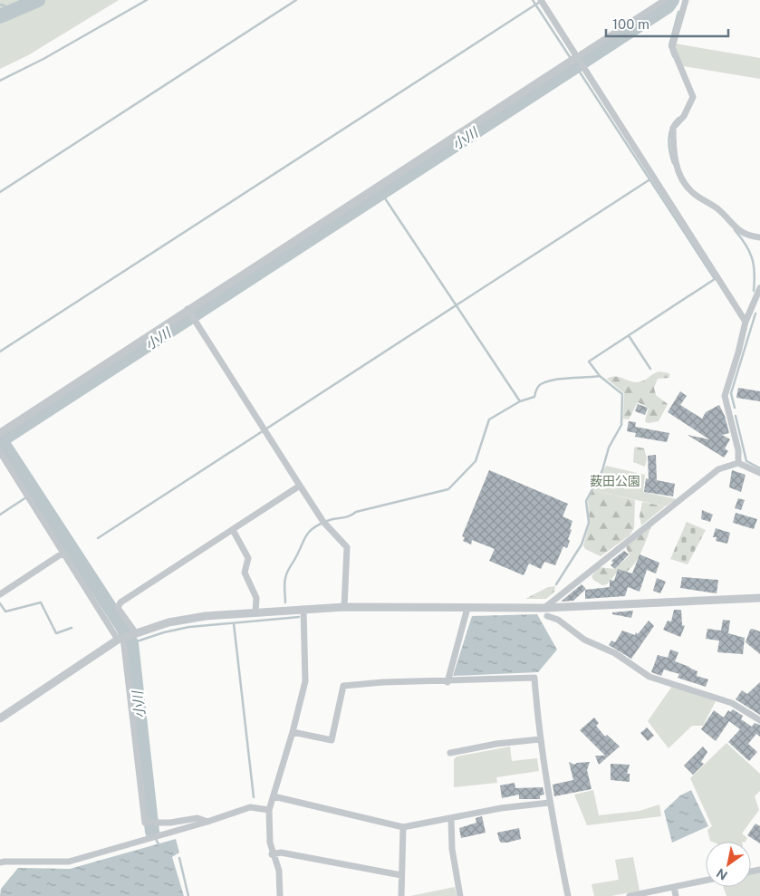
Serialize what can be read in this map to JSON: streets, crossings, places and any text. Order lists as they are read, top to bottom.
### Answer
{
  "water": ["小川"],
  "parks": ["薮田公園"],
  "scale_bar": "100 m",
  "north": "bottom left"
}
